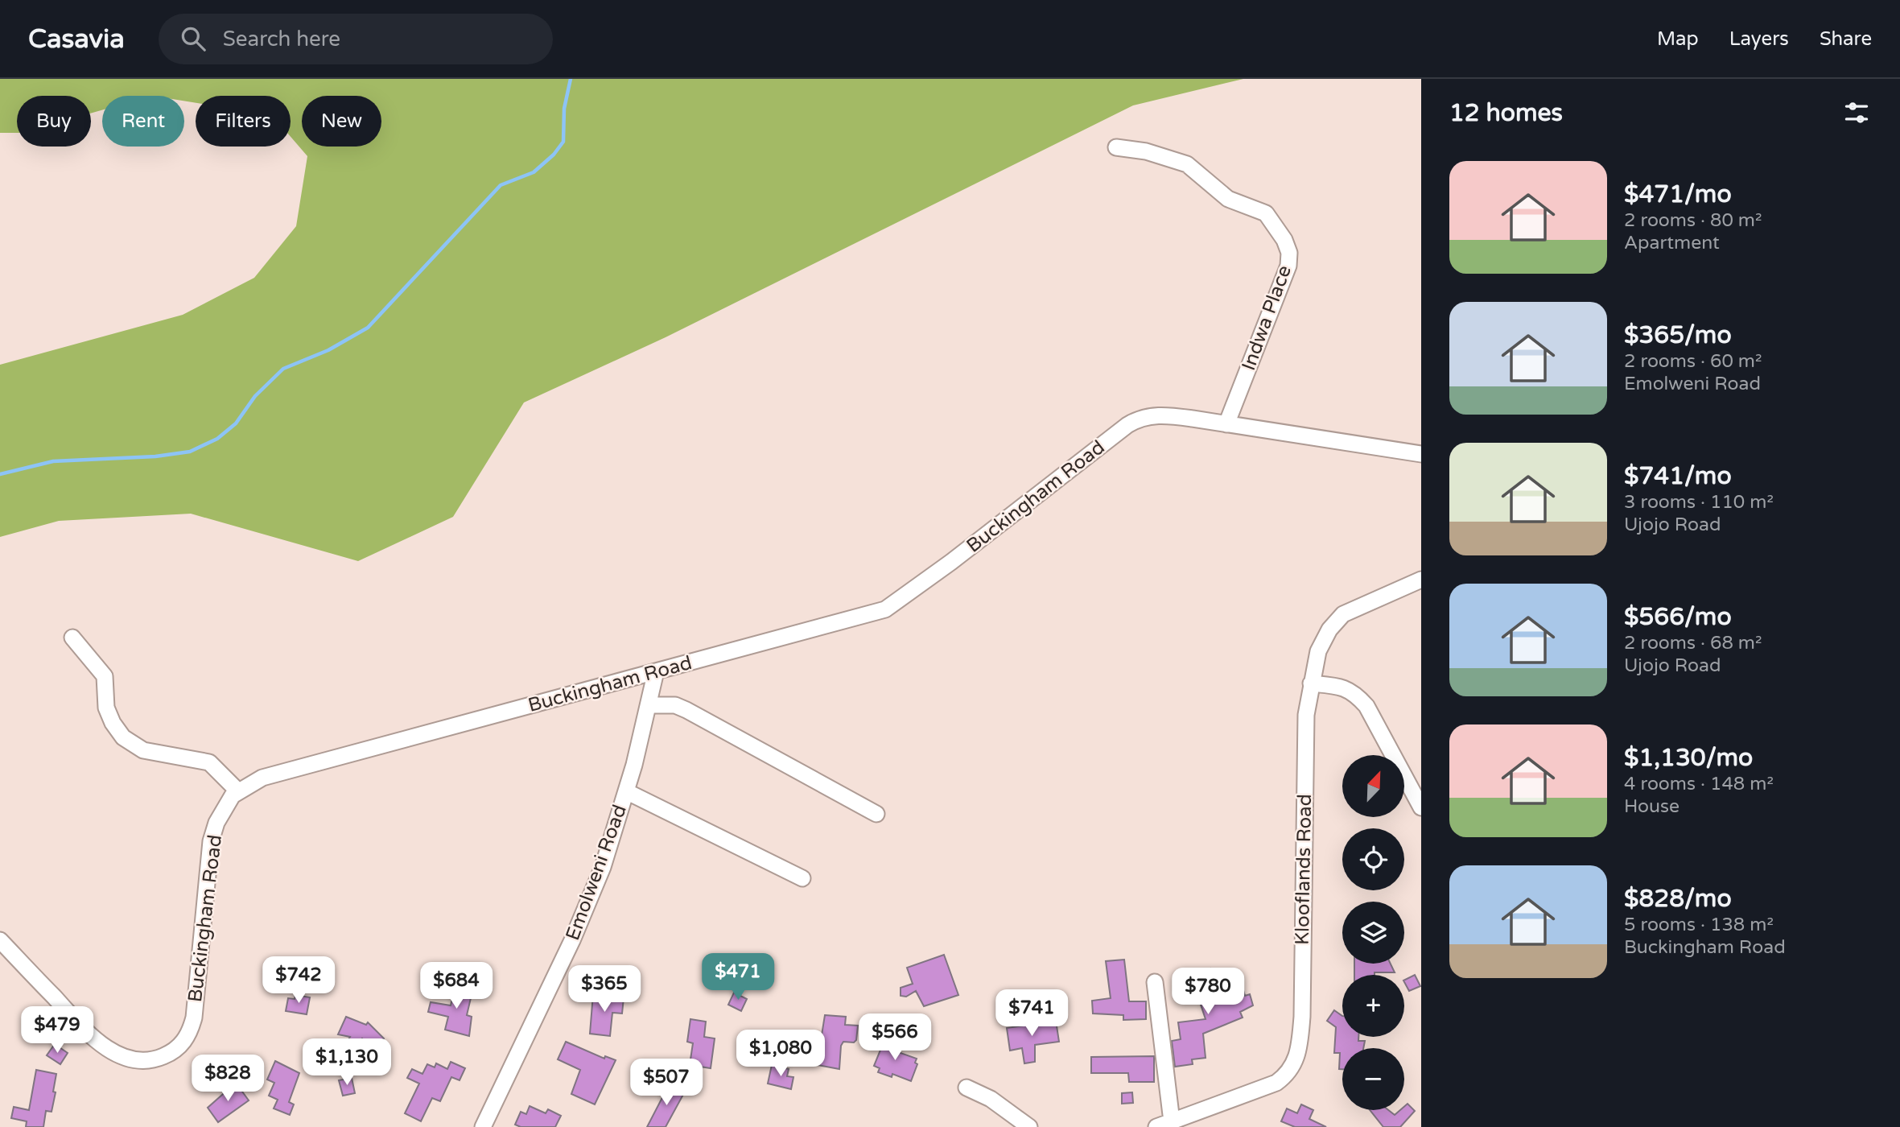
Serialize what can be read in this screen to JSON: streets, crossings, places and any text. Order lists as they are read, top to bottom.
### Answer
{
  "streets": {
    "street": [
      "Indwa Place",
      "Buckingham Road",
      "Klooflands Road",
      "Emolweni Road"
    ]
  },
  "crossings": [
    ["Indwa Place", "Buckingham Road"],
    ["Buckingham Road", "Emolweni Road"]
  ],
  "north": "top right",
  "page": {
    "header": "Casavia",
    "search": "Search here",
    "nav": ["Map", "Layers", "Share"],
    "heading": "12 homes",
    "chip": [
      "Buy",
      "Rent",
      "Filters",
      "New"
    ],
    "list": [
      {
        "name": "$471/mo",
        "note": "2 rooms · 80 m² · Apartment"
      },
      {
        "name": "$365/mo",
        "note": "2 rooms · 60 m² · Emolweni Road"
      },
      {
        "name": "$741/mo",
        "note": "3 rooms · 110 m² · Ujojo Road"
      },
      {
        "name": "$566/mo",
        "note": "2 rooms · 68 m² · Ujojo Road"
      },
      {
        "name": "$1,130/mo",
        "note": "4 rooms · 148 m² · House"
      },
      {
        "name": "$828/mo",
        "note": "5 rooms · 138 m² · Buckingham Road"
      }
    ],
    "map_buttons": ["+", "−"],
    "price": [
      "$471",
      "$742",
      "$684",
      "$365",
      "$780",
      "$741",
      "$479",
      "$566",
      "$1,080",
      "$1,130",
      "$828",
      "$507"
    ]
  }
}
